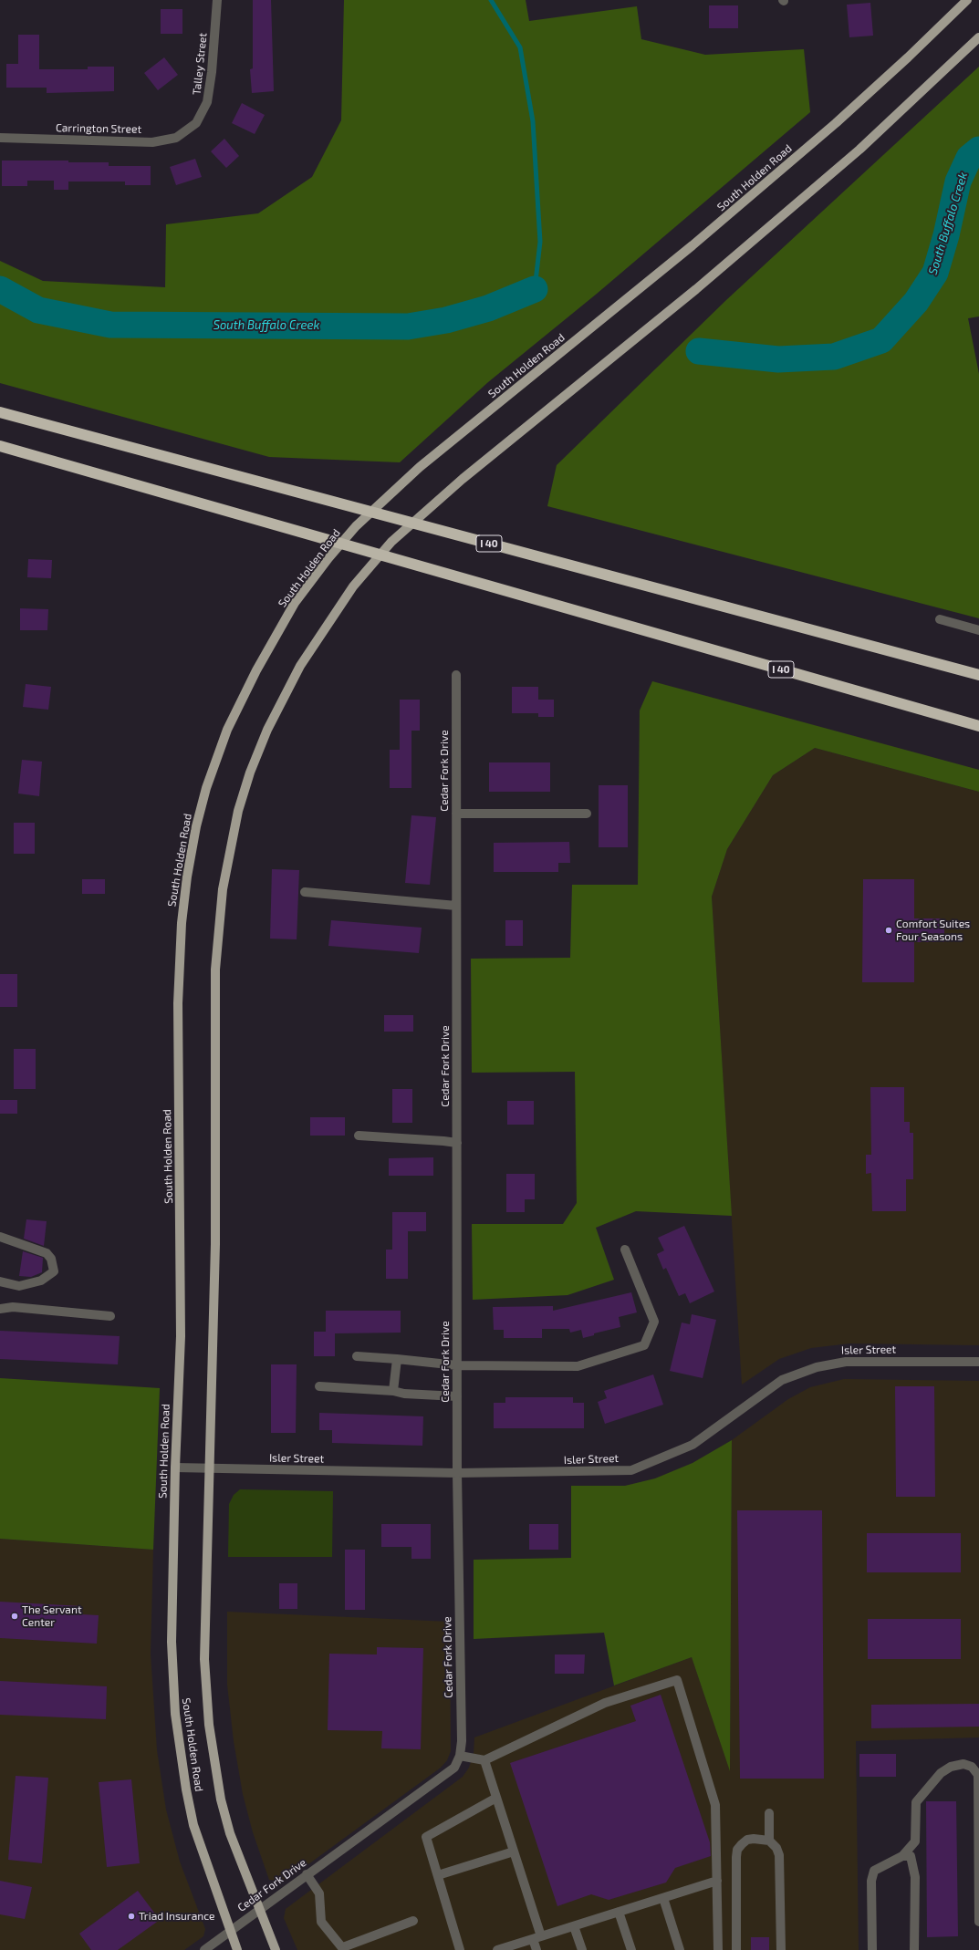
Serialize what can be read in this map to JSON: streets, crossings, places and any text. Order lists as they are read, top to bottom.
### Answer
{
  "streets": {
    "highway": ["I 40"],
    "main road": ["South Holden Road"],
    "street": [
      "Talley Street",
      "Carrington Street",
      "Cedar Fork Drive",
      "Isler Street"
    ]
  },
  "crossings": [
    ["Talley Street", "Carrington Street"],
    ["South Holden Road", "Cedar Fork Drive"],
    ["South Holden Road", "Isler Street"],
    ["Cedar Fork Drive", "Isler Street"]
  ],
  "water": ["South Buffalo Creek"],
  "places": ["Comfort Suites Four Seasons", "The Servant Center", "Triad Insurance"]
}
